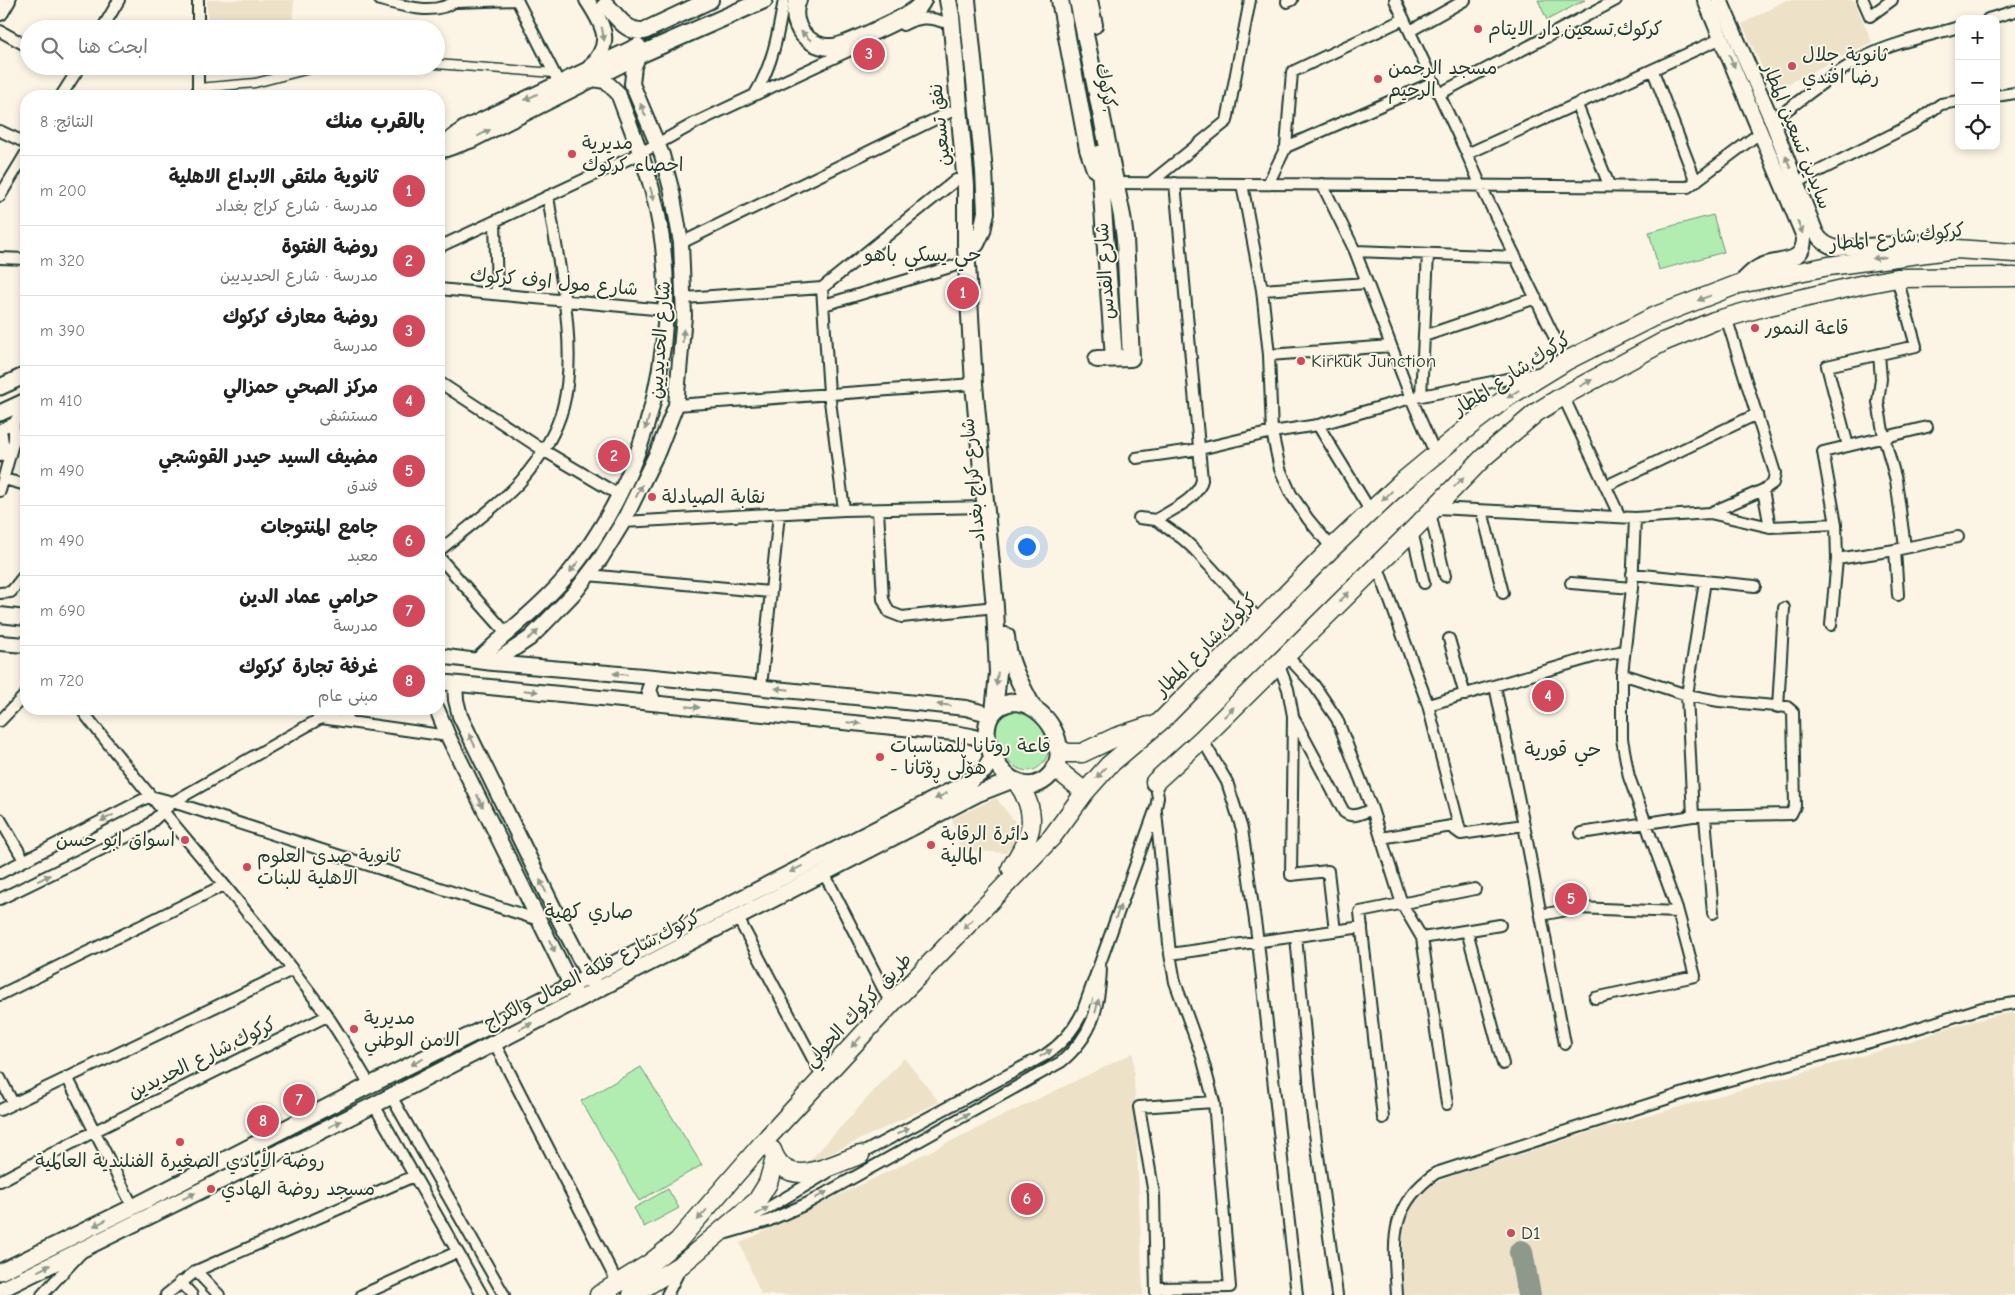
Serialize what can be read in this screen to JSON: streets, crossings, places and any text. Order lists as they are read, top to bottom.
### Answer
{
  "streets": {
    "highway": ["كركوك,شارع المطار", "طريق كركوك الحولي"],
    "main road": [
      "كركوك,",
      "نفق تسعين",
      "شارع القدس",
      "شارع كراج بغداد",
      "كركوك,شارع فلكة العمال والكراج"
    ],
    "street": [
      "سايدين تسعين المطار",
      "شارع مول اوف كركوك",
      "شارع الحديديين",
      "كركوك,شارع الحديدين"
    ]
  },
  "crossings": [
    ["كركوك,", "شارع القدس"],
    ["نفق تسعين", "شارع كراج بغداد"],
    ["سايدين تسعين المطار", "كركوك,شارع المطار"],
    ["كركوك,شارع المطار", "طريق كركوك الحولي"],
    ["شارع مول اوف كركوك", "شارع الحديديين"],
    ["شارع كراج بغداد", "كركوك,شارع فلكة العمال والكراج"]
  ],
  "districts": ["حي يسكي باهو", "حي قورية", "صاري كهية"],
  "places": [
    "كركوك,تسعين,دار الايتام",
    "ثانوية جلال رضا افندي",
    "مسجد الرحمن الرحيم",
    "مديرية احصاء كركوك",
    "قاعة النمور",
    "Kirkuk Junction",
    "نقابة الصيادلة",
    "قاعة روتانا للمناسبات - هۆڵی ڕۆتانا",
    "اسواق ابو حسن",
    "دائرة الرقابة المالية",
    "ثانوية صدى العلوم الاهلية للبنات",
    "مديرية الامن الوطني",
    "روضة الأيادي الصغيرة الفنلندية العالمية",
    "مسجد روضة الهادي",
    "D1"
  ],
  "page": {
    "map_buttons": ["+", "−"],
    "search": "ابحث هنا",
    "pins": [
      "3",
      "1",
      "2",
      "4",
      "5",
      "7",
      "8",
      "6"
    ],
    "heading": ["بالقرب منك", "النتائج: 8"],
    "list": [
      {
        "mark": "1",
        "name": "ثانوية ملتقى الابداع الاهلية",
        "note": "مدرسة · شارع كراج بغداد",
        "value": "200 m"
      },
      {
        "mark": "2",
        "name": "روضة الفتوة",
        "note": "مدرسة · شارع الحديديين",
        "value": "320 m"
      },
      {
        "mark": "3",
        "name": "روضة معارف كركوك",
        "note": "مدرسة",
        "value": "390 m"
      },
      {
        "mark": "4",
        "name": "مركز الصحي حمزالي",
        "note": "مستشفى",
        "value": "410 m"
      },
      {
        "mark": "5",
        "name": "مضيف السيد حيدر القوشجي",
        "note": "فندق",
        "value": "490 m"
      },
      {
        "mark": "6",
        "name": "جامع المنتوجات",
        "note": "معبد",
        "value": "490 m"
      },
      {
        "mark": "7",
        "name": "حرامي عماد الدين",
        "note": "مدرسة",
        "value": "690 m"
      },
      {
        "mark": "8",
        "name": "غرفة تجارة كركوك",
        "note": "مبنى عام",
        "value": "720 m"
      }
    ]
  }
}
